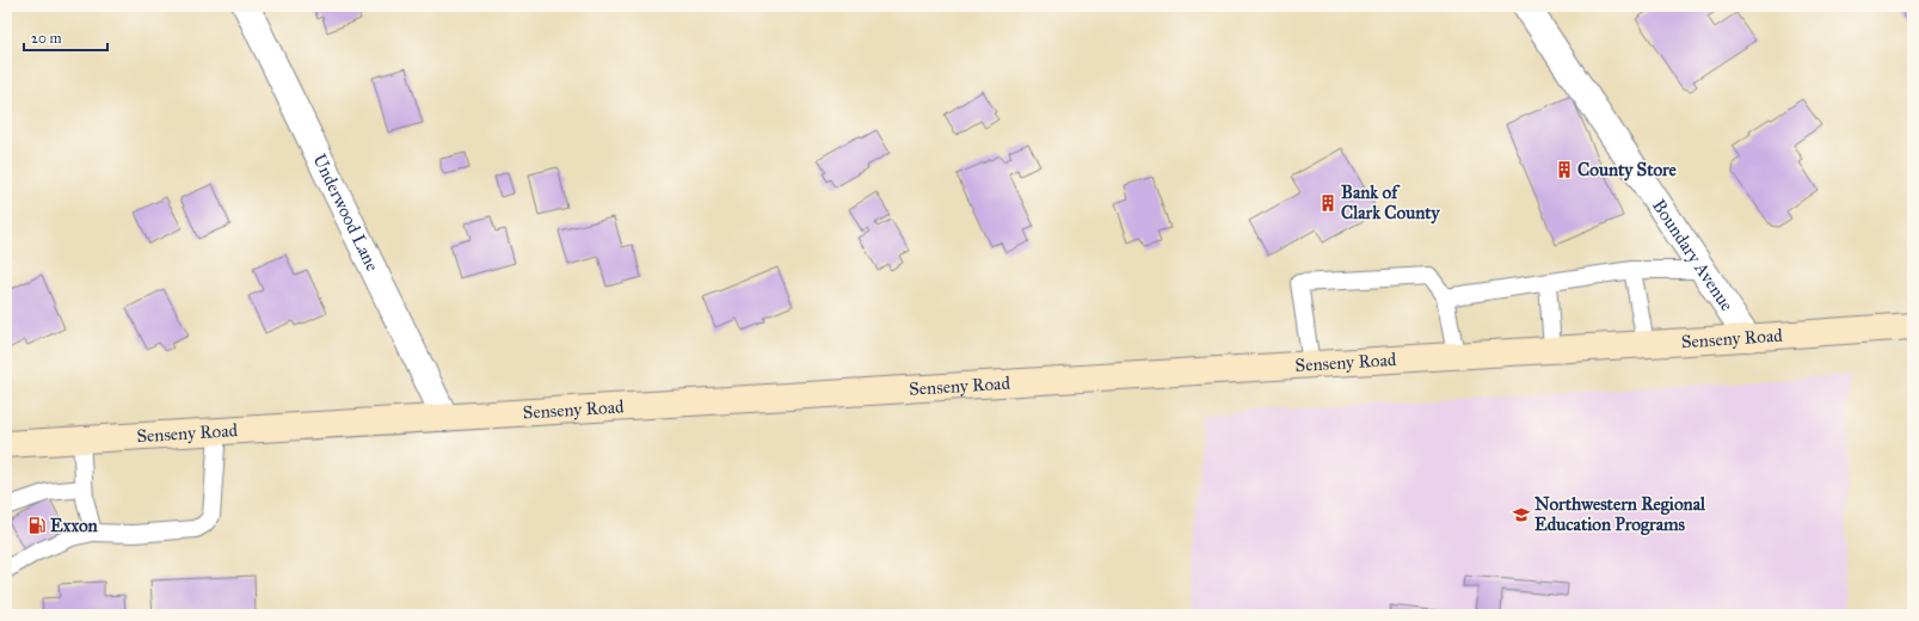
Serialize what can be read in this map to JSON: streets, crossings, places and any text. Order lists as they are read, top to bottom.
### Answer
{
  "streets": {
    "main road": ["Senseny Road"],
    "street": ["Underwood Lane", "Boundary Avenue"]
  },
  "crossings": [
    ["Underwood Lane", "Senseny Road"],
    ["Boundary Avenue", "Senseny Road"]
  ],
  "places": {
    "building": ["County Store", "Bank of Clark County"],
    "school or university": ["Northwestern Regional Education Programs"],
    "fuel station": ["Exxon"]
  },
  "scale_bar": "20 m"
}
